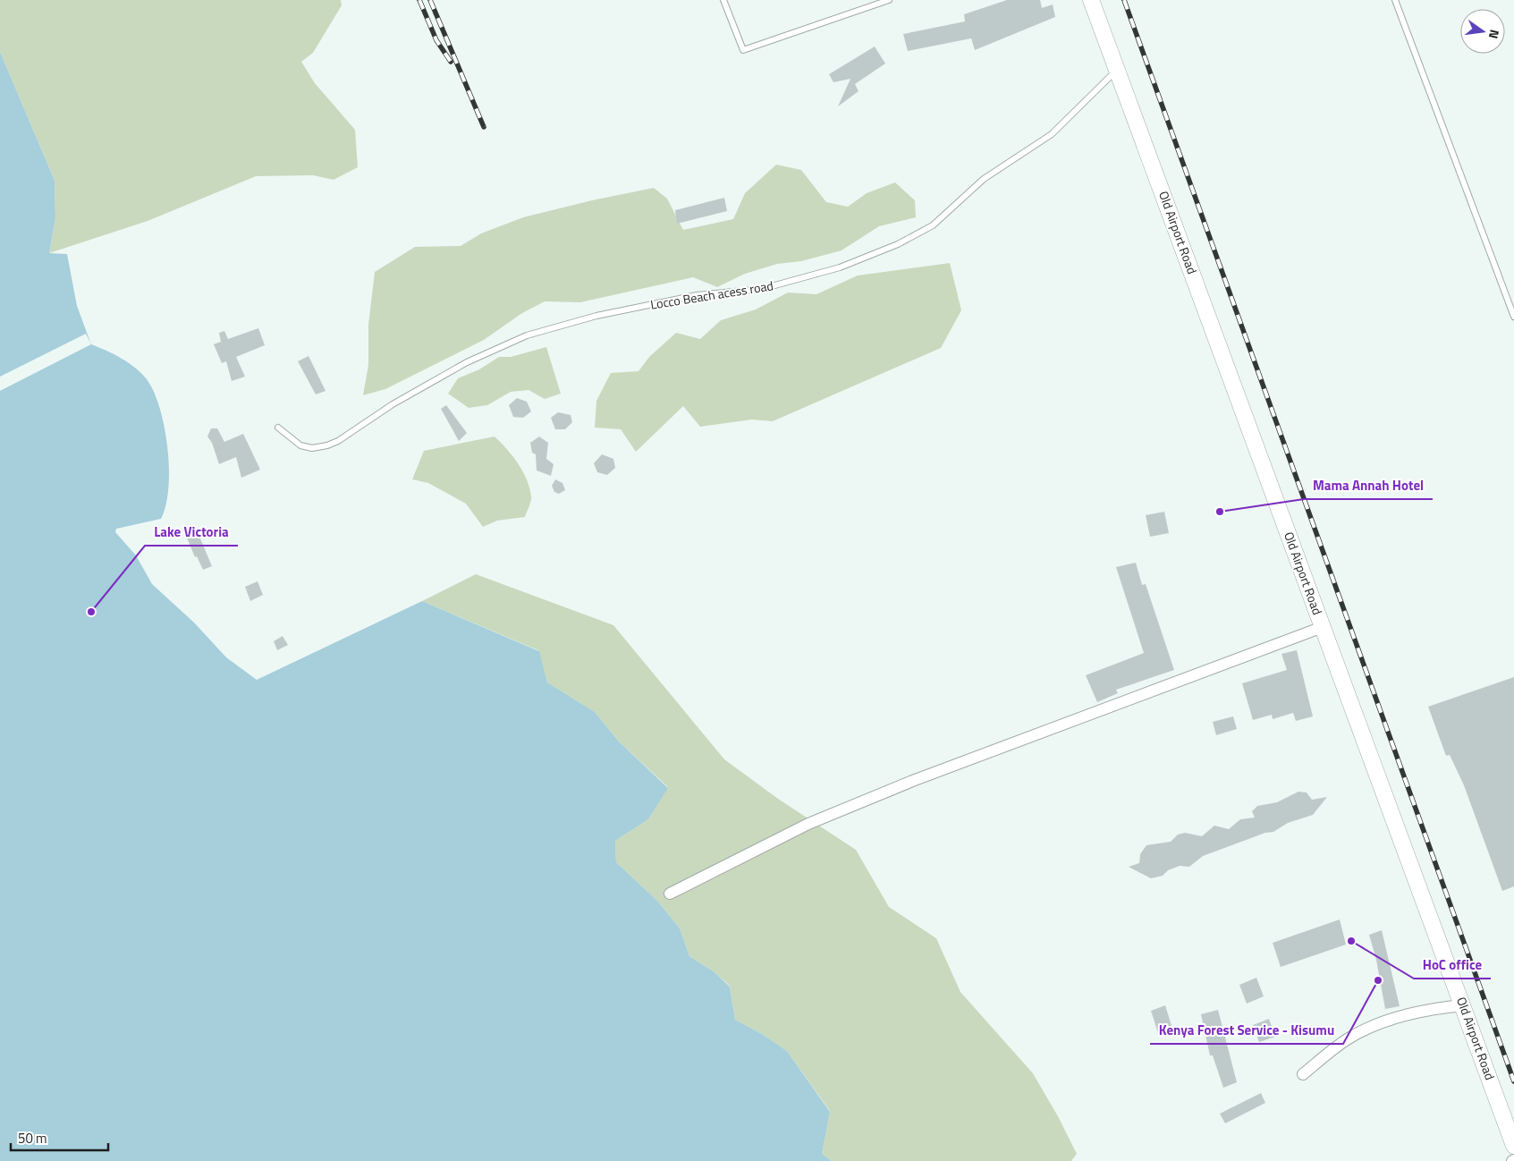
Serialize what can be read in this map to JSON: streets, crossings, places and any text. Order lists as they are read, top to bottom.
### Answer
{
  "streets": {
    "main road": ["Old Airport Road"],
    "lane": ["Locco Beach acess road"]
  },
  "crossings": [
    ["Old Airport Road", "Locco Beach acess road"]
  ],
  "places": [
    "Mama Annah Hotel",
    "Lake Victoria",
    "HoC office",
    "Kenya Forest Service - Kisumu"
  ],
  "scale_bar": "50 m",
  "north": "right"
}
